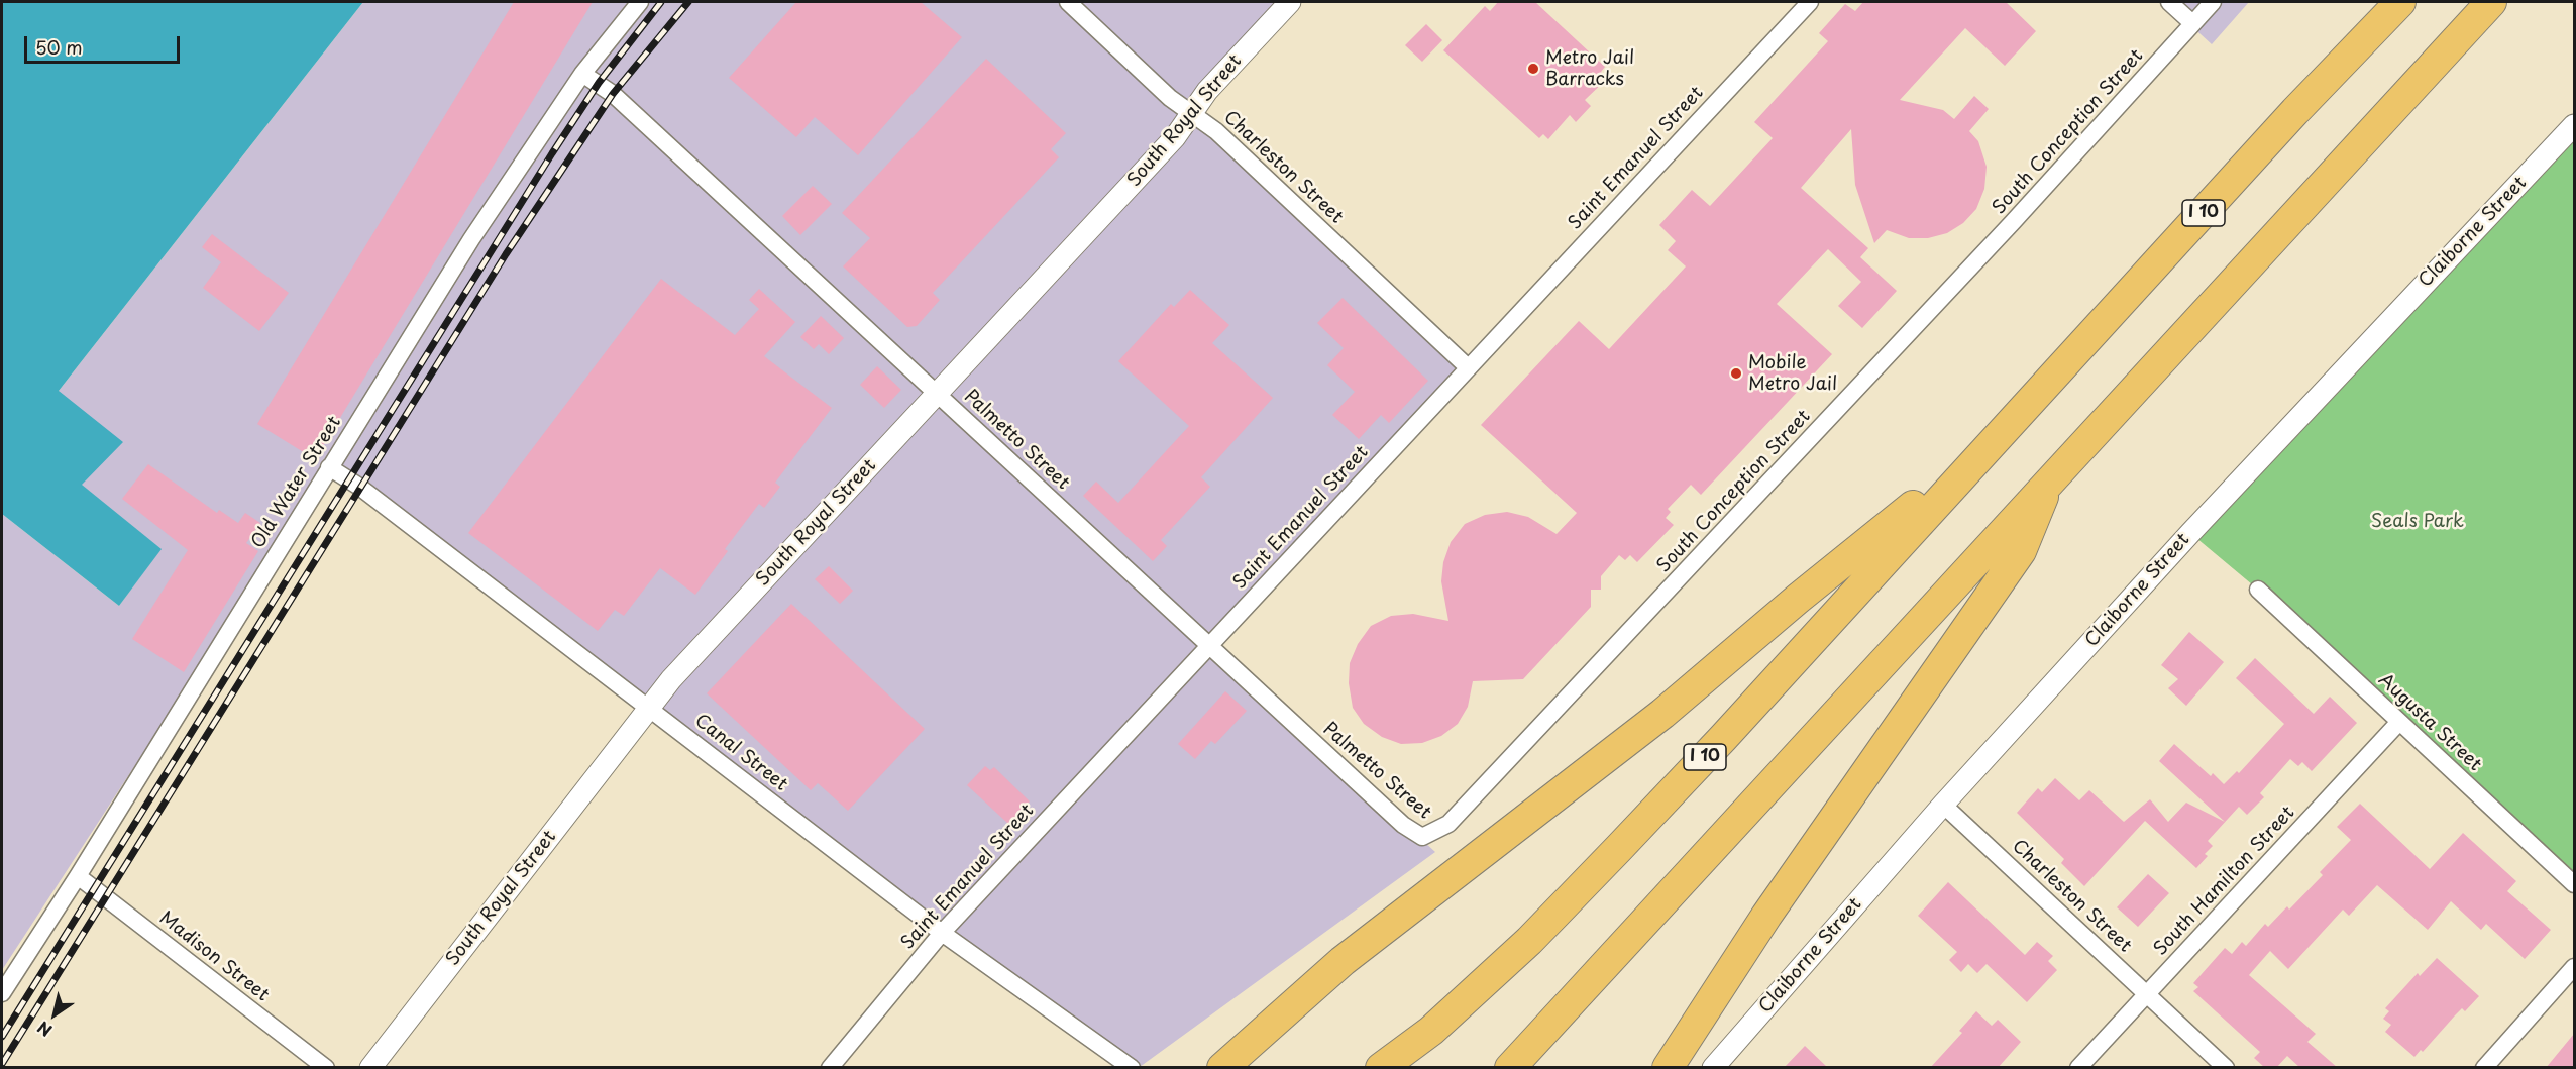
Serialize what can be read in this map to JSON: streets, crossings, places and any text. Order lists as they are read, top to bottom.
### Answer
{
  "streets": {
    "highway": ["I 10"],
    "street": [
      "South Royal Street",
      "South Conception Street",
      "Saint Emanuel Street",
      "Charleston Street",
      "Claiborne Street",
      "Palmetto Street",
      "Old Water Street",
      "Augusta Street",
      "Canal Street",
      "South Hamilton Street",
      "Madison Street"
    ]
  },
  "crossings": [
    ["South Royal Street", "Charleston Street"],
    ["South Royal Street", "Palmetto Street"],
    ["South Royal Street", "Canal Street"],
    ["South Conception Street", "Palmetto Street"],
    ["Saint Emanuel Street", "Charleston Street"],
    ["Saint Emanuel Street", "Palmetto Street"],
    ["Saint Emanuel Street", "Canal Street"],
    ["Charleston Street", "Claiborne Street"],
    ["Charleston Street", "South Hamilton Street"],
    ["Palmetto Street", "Old Water Street"],
    ["Old Water Street", "Canal Street"],
    ["Old Water Street", "Madison Street"],
    ["Augusta Street", "South Hamilton Street"]
  ],
  "parks": ["Seals Park"],
  "places": ["Metro Jail Barracks", "Mobile Metro Jail"],
  "scale_bar": "50 m",
  "north": "bottom left"
}
